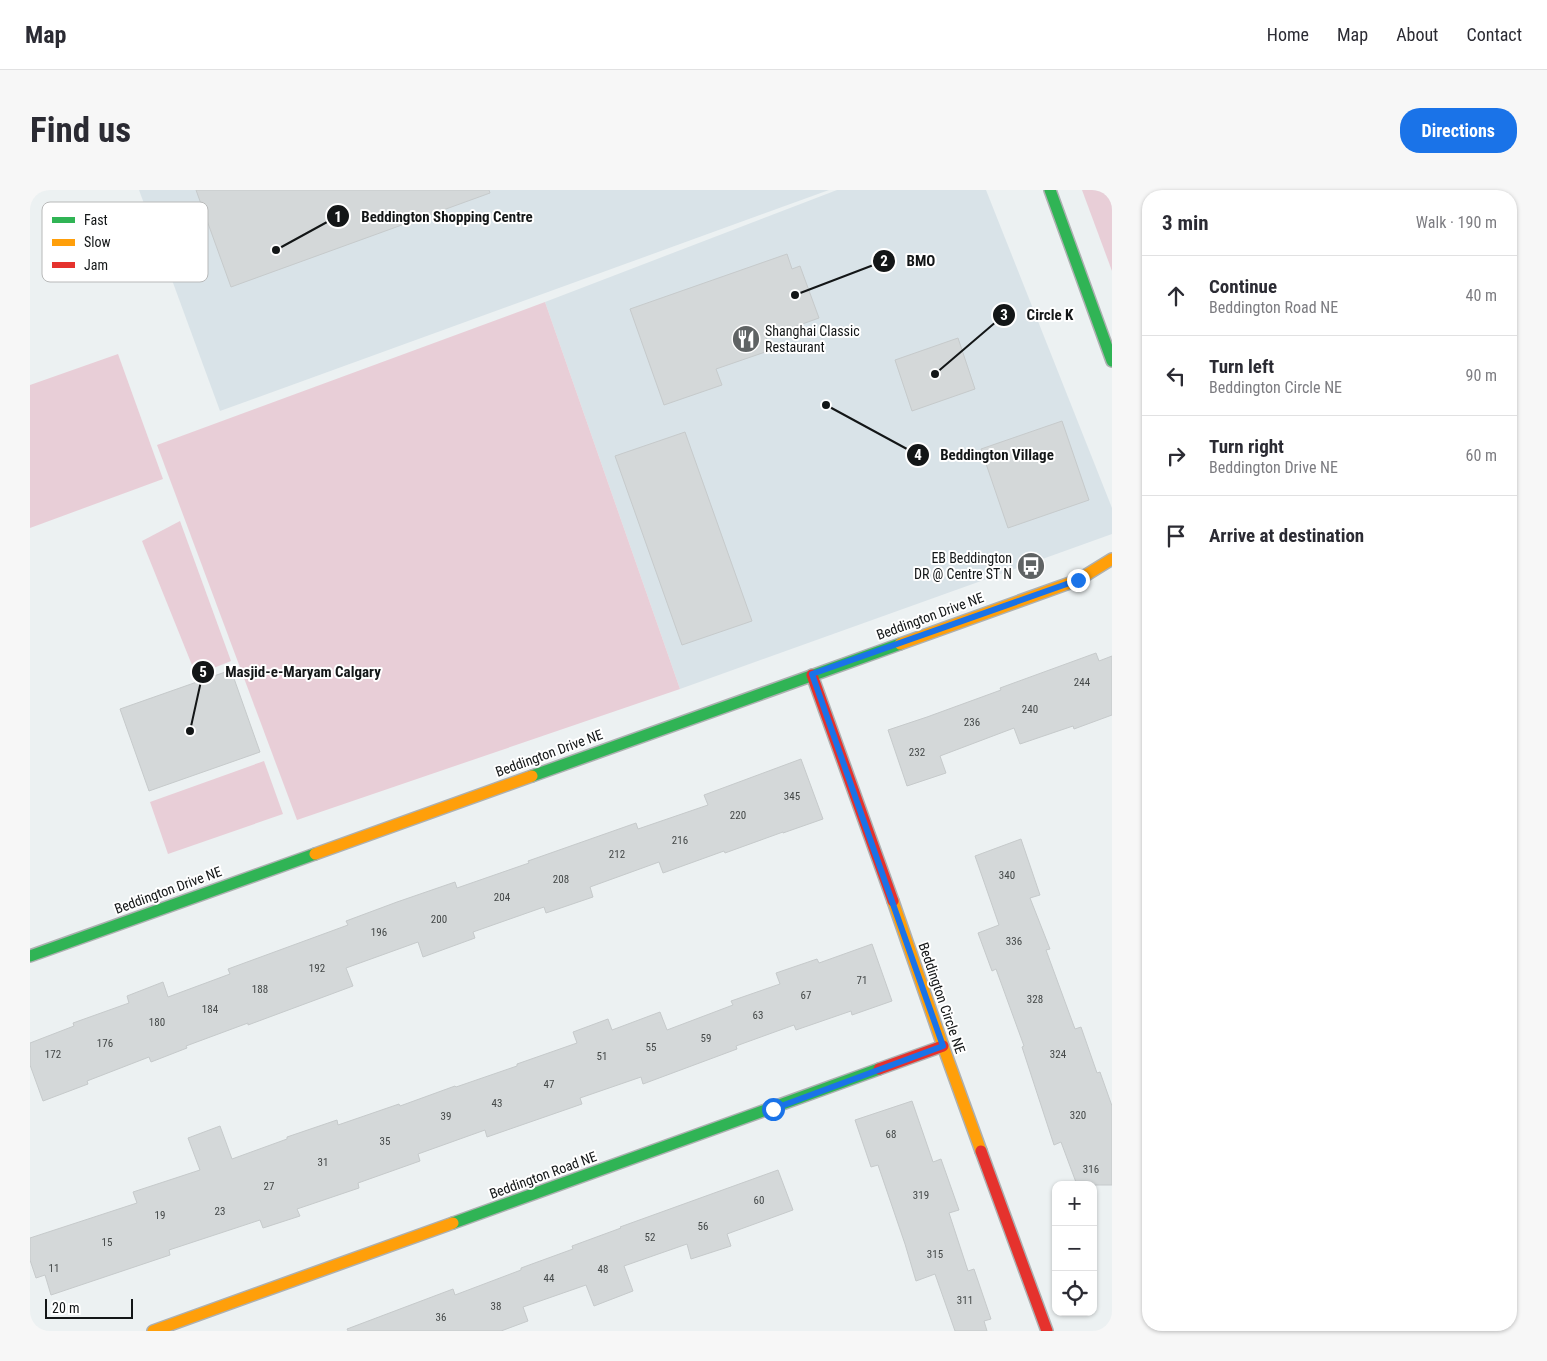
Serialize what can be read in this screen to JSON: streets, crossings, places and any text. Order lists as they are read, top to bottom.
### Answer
{
  "streets": {
    "street": ["Beddington Drive NE", "Beddington Circle NE", "Beddington Road NE"]
  },
  "crossings": [
    ["Beddington Drive NE", "Beddington Circle NE"],
    ["Beddington Circle NE", "Beddington Road NE"]
  ],
  "places": {
    "other": [
      "Beddington Shopping Centre",
      "BMO",
      "Circle K",
      "Beddington Village",
      "Masjid-e-Maryam Calgary"
    ],
    "restaurant": ["Shanghai Classic Restaurant"],
    "bus stop": ["EB Beddington DR @ Centre ST N"]
  },
  "house_numbers": [
    "244",
    "240",
    "236",
    "232",
    "345",
    "220",
    "216",
    "212",
    "340",
    "208",
    "204",
    "200",
    "196",
    "336",
    "192",
    "71",
    "188",
    "67",
    "328",
    "184",
    "63",
    "180",
    "59",
    "176",
    "55",
    "172",
    "324",
    "51",
    "47",
    "43",
    "320",
    "39",
    "68",
    "35",
    "31",
    "316",
    "27",
    "319",
    "60",
    "23",
    "19",
    "56",
    "52",
    "15",
    "315",
    "11",
    "48",
    "44",
    "311",
    "38",
    "36"
  ],
  "legend": ["Fast", "Slow", "Jam"],
  "scale_bar": "20 m",
  "page": {
    "header": "Map",
    "nav": [
      "Home",
      "Map",
      "About",
      "Contact"
    ],
    "buttons": "Directions",
    "title": "Find us",
    "heading": ["3 min", "Walk · 190 m"],
    "list": [
      ["Continue", "Beddington Road NE", "40 m"],
      ["Turn left", "Beddington Circle NE", "90 m"],
      ["Turn right", "Beddington Drive NE", "60 m"],
      "Arrive at destination"
    ],
    "map_buttons": ["+", "−"],
    "scale": "20 m"
  }
}
